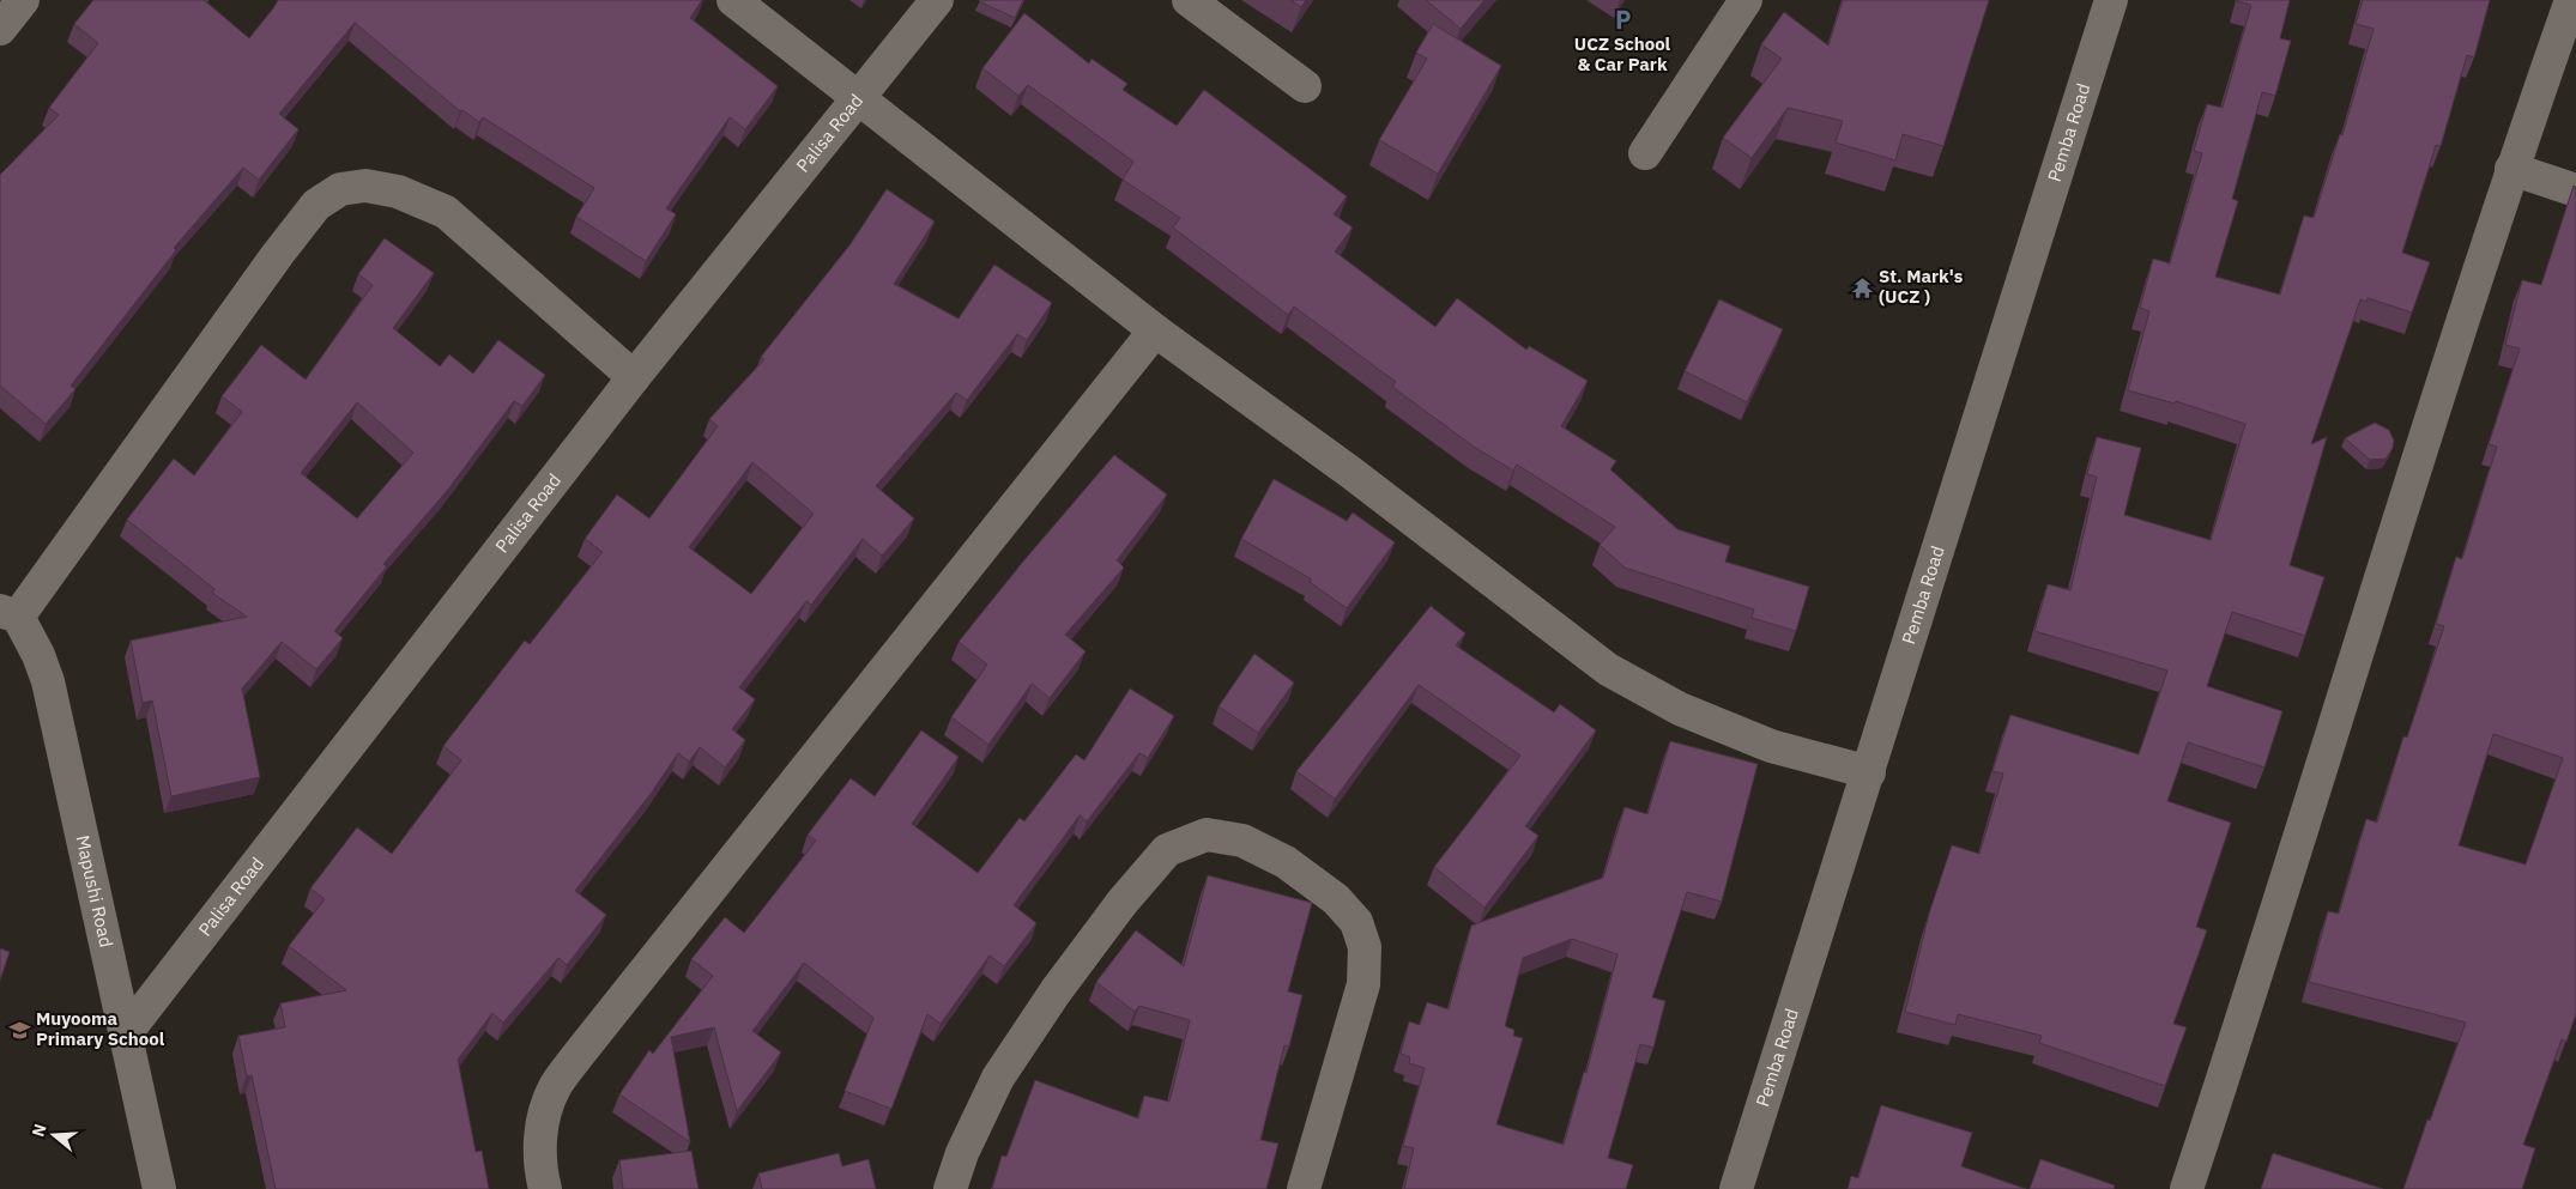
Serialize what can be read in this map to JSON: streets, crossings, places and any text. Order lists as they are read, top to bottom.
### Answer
{
  "streets": {
    "street": ["Pemba Road", "Palisa Road", "Mapushi Road"]
  },
  "crossings": [
    ["Palisa Road", "Mapushi Road"]
  ],
  "places": {
    "parking": ["UCZ School & Car Park"],
    "temple": ["St. Mark's (UCZ )"],
    "school or university": ["Muyooma Primary School"]
  },
  "north": "left"
}
